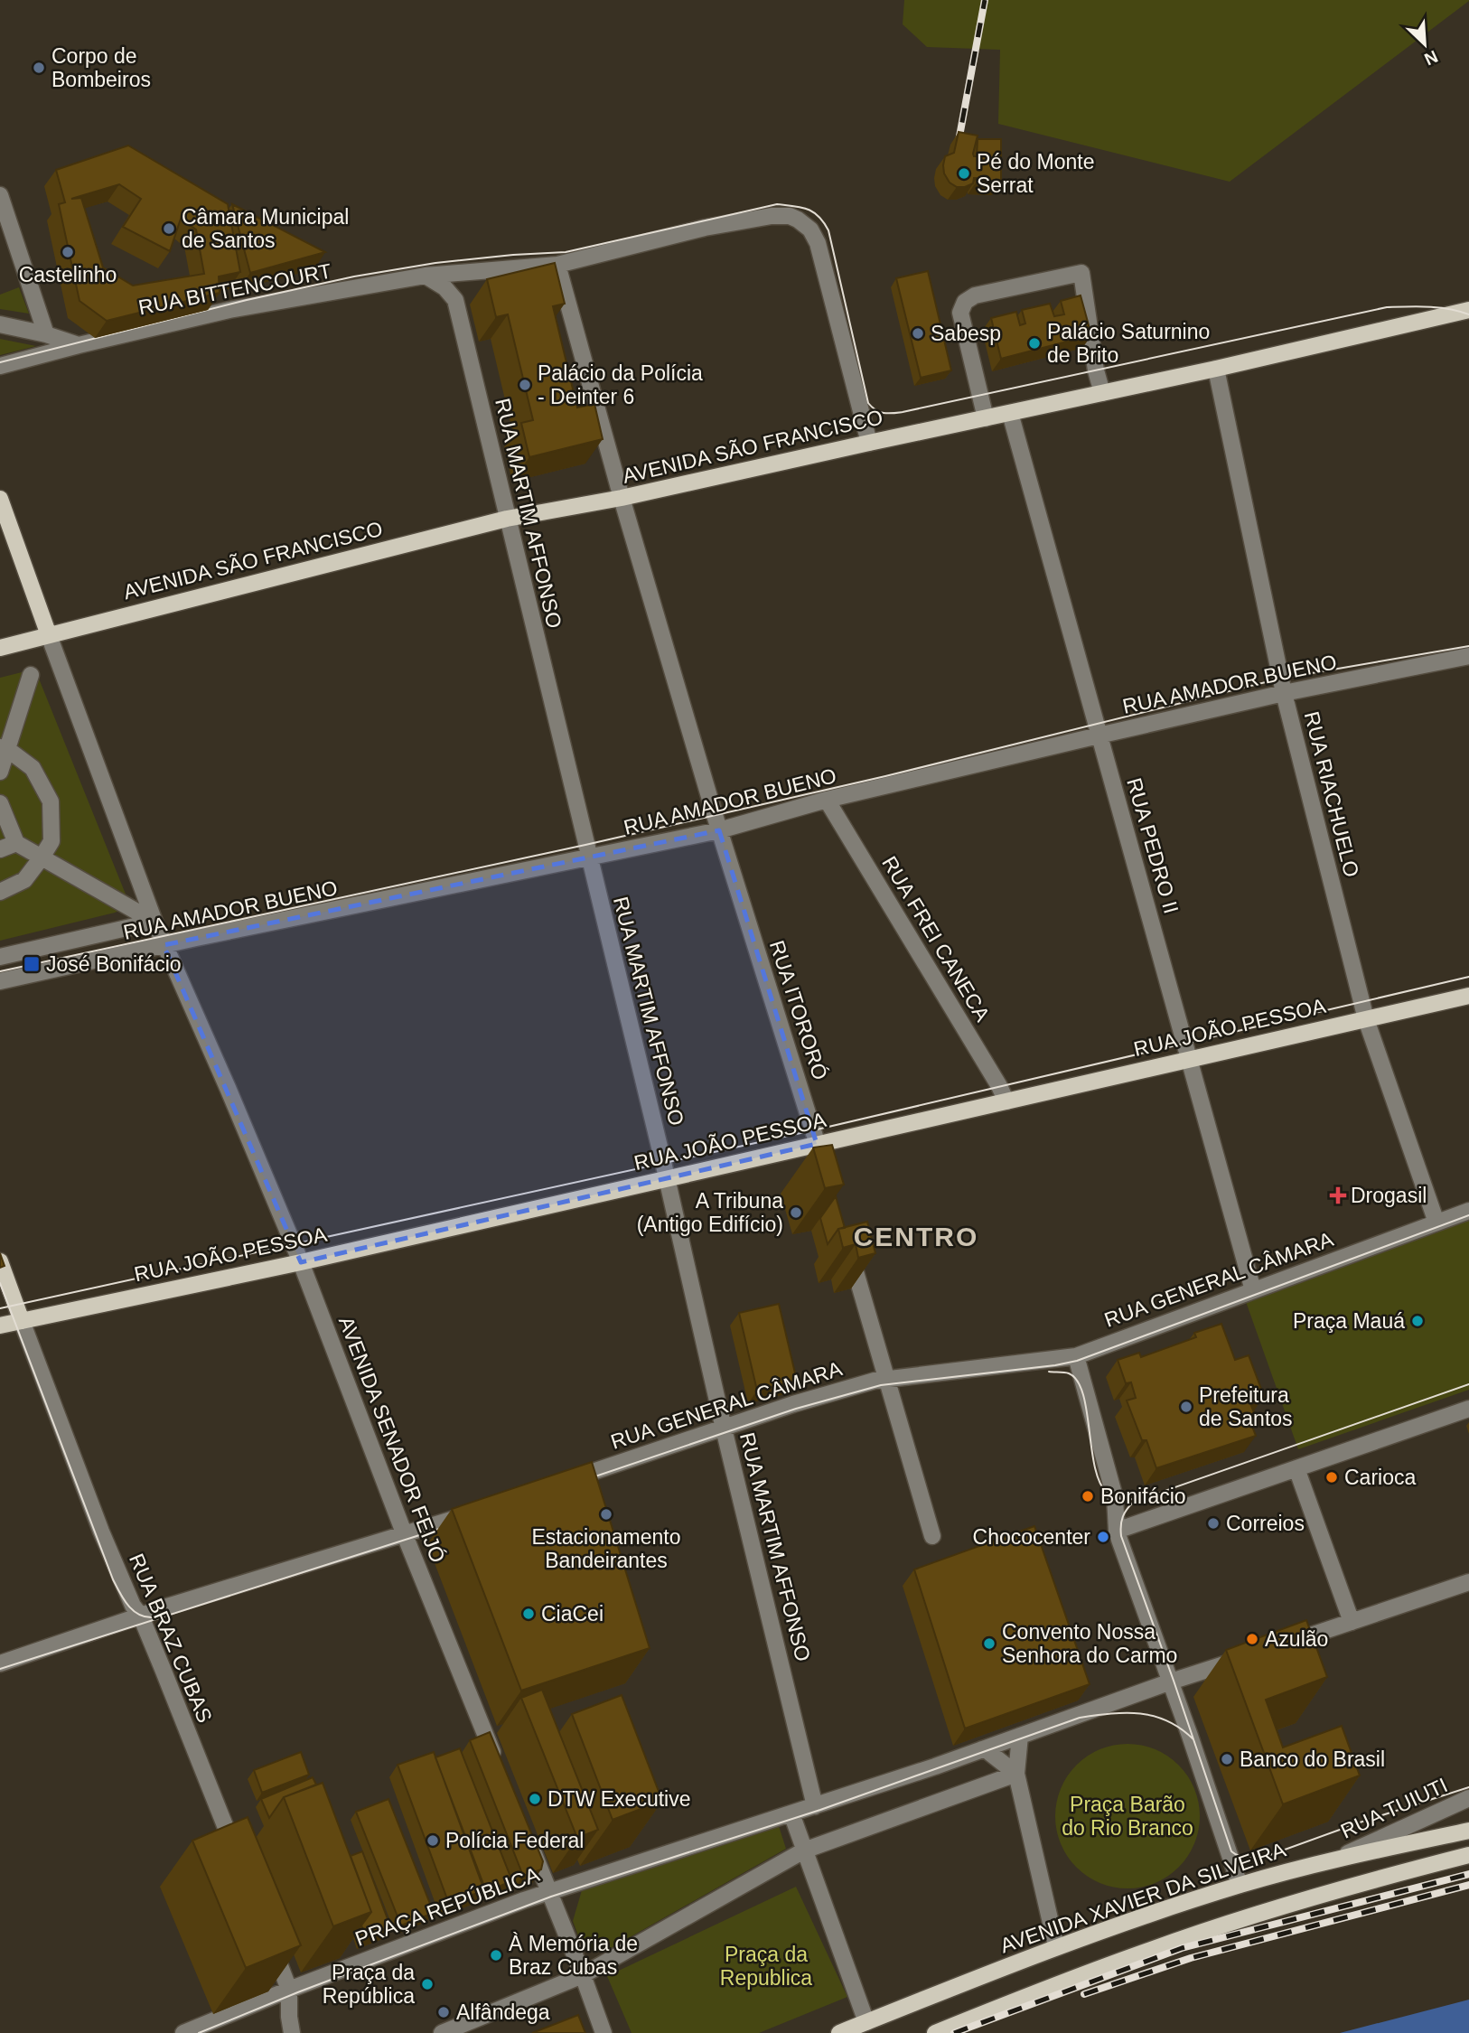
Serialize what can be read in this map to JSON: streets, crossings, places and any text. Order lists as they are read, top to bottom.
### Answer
{
  "streets": {
    "main road": [
      "AVENIDA SÃO FRANCISCO",
      "RUA JOÃO PESSOA",
      "RUA BRAZ CUBAS",
      "AVENIDA XAVIER DA SILVEIRA"
    ],
    "street": [
      "RUA BITTENCOURT",
      "RUA MARTIM AFFONSO",
      "RUA AMADOR BUENO",
      "RUA RIACHUELO",
      "RUA PEDRO II",
      "RUA FREI CANECA",
      "RUA ITORORÓ",
      "RUA GENERAL CÂMARA",
      "AVENIDA SENADOR FEIJÓ",
      "RUA TUIUTI",
      "PRAÇA REPÚBLICA"
    ]
  },
  "crossings": [
    ["RUA BITTENCOURT", "AVENIDA SÃO FRANCISCO"],
    ["RUA BITTENCOURT", "RUA ITORORÓ"],
    ["AVENIDA SÃO FRANCISCO", "RUA MARTIM AFFONSO"],
    ["AVENIDA SÃO FRANCISCO", "RUA RIACHUELO"],
    ["AVENIDA SÃO FRANCISCO", "RUA PEDRO II"],
    ["AVENIDA SÃO FRANCISCO", "RUA ITORORÓ"],
    ["AVENIDA SÃO FRANCISCO", "AVENIDA SENADOR FEIJÓ"],
    ["RUA MARTIM AFFONSO", "RUA AMADOR BUENO"],
    ["RUA MARTIM AFFONSO", "RUA JOÃO PESSOA"],
    ["RUA MARTIM AFFONSO", "RUA GENERAL CÂMARA"],
    ["RUA MARTIM AFFONSO", "PRAÇA REPÚBLICA"],
    ["RUA AMADOR BUENO", "RUA RIACHUELO"],
    ["RUA AMADOR BUENO", "RUA PEDRO II"],
    ["RUA AMADOR BUENO", "RUA FREI CANECA"],
    ["RUA AMADOR BUENO", "RUA ITORORÓ"],
    ["RUA AMADOR BUENO", "AVENIDA SENADOR FEIJÓ"],
    ["RUA RIACHUELO", "RUA JOÃO PESSOA"],
    ["RUA RIACHUELO", "RUA GENERAL CÂMARA"],
    ["RUA PEDRO II", "RUA JOÃO PESSOA"],
    ["RUA PEDRO II", "RUA GENERAL CÂMARA"],
    ["RUA FREI CANECA", "RUA JOÃO PESSOA"],
    ["RUA ITORORÓ", "RUA JOÃO PESSOA"],
    ["RUA JOÃO PESSOA", "AVENIDA SENADOR FEIJÓ"],
    ["RUA JOÃO PESSOA", "RUA BRAZ CUBAS"],
    ["RUA TUIUTI", "AVENIDA XAVIER DA SILVEIRA"]
  ],
  "districts": ["CENTRO"],
  "parks": ["Praça Barão do Rio Branco", "Praça da Republica"],
  "places": {
    "other": [
      "Corpo de Bombeiros",
      "Pé do Monte Serrat",
      "Câmara Municipal de Santos",
      "Castelinho",
      "Sabesp",
      "Palácio Saturnino de Brito",
      "Palácio da Polícia - Deinter 6",
      "A Tribuna (Antigo Edifício)",
      "Praça Mauá",
      "Prefeitura de Santos",
      "Carioca",
      "Bonifácio",
      "Estacionamento Bandeirantes",
      "Correios",
      "Chococenter",
      "CiaCei",
      "Azulão",
      "Convento Nossa Senhora do Carmo",
      "Banco do Brasil",
      "DTW Executive",
      "Polícia Federal",
      "À Memória de Braz Cubas",
      "Praça da República",
      "Alfândega"
    ],
    "transit": ["José Bonifácio"],
    "health": ["Drogasil"]
  },
  "north": "bottom right"
}
